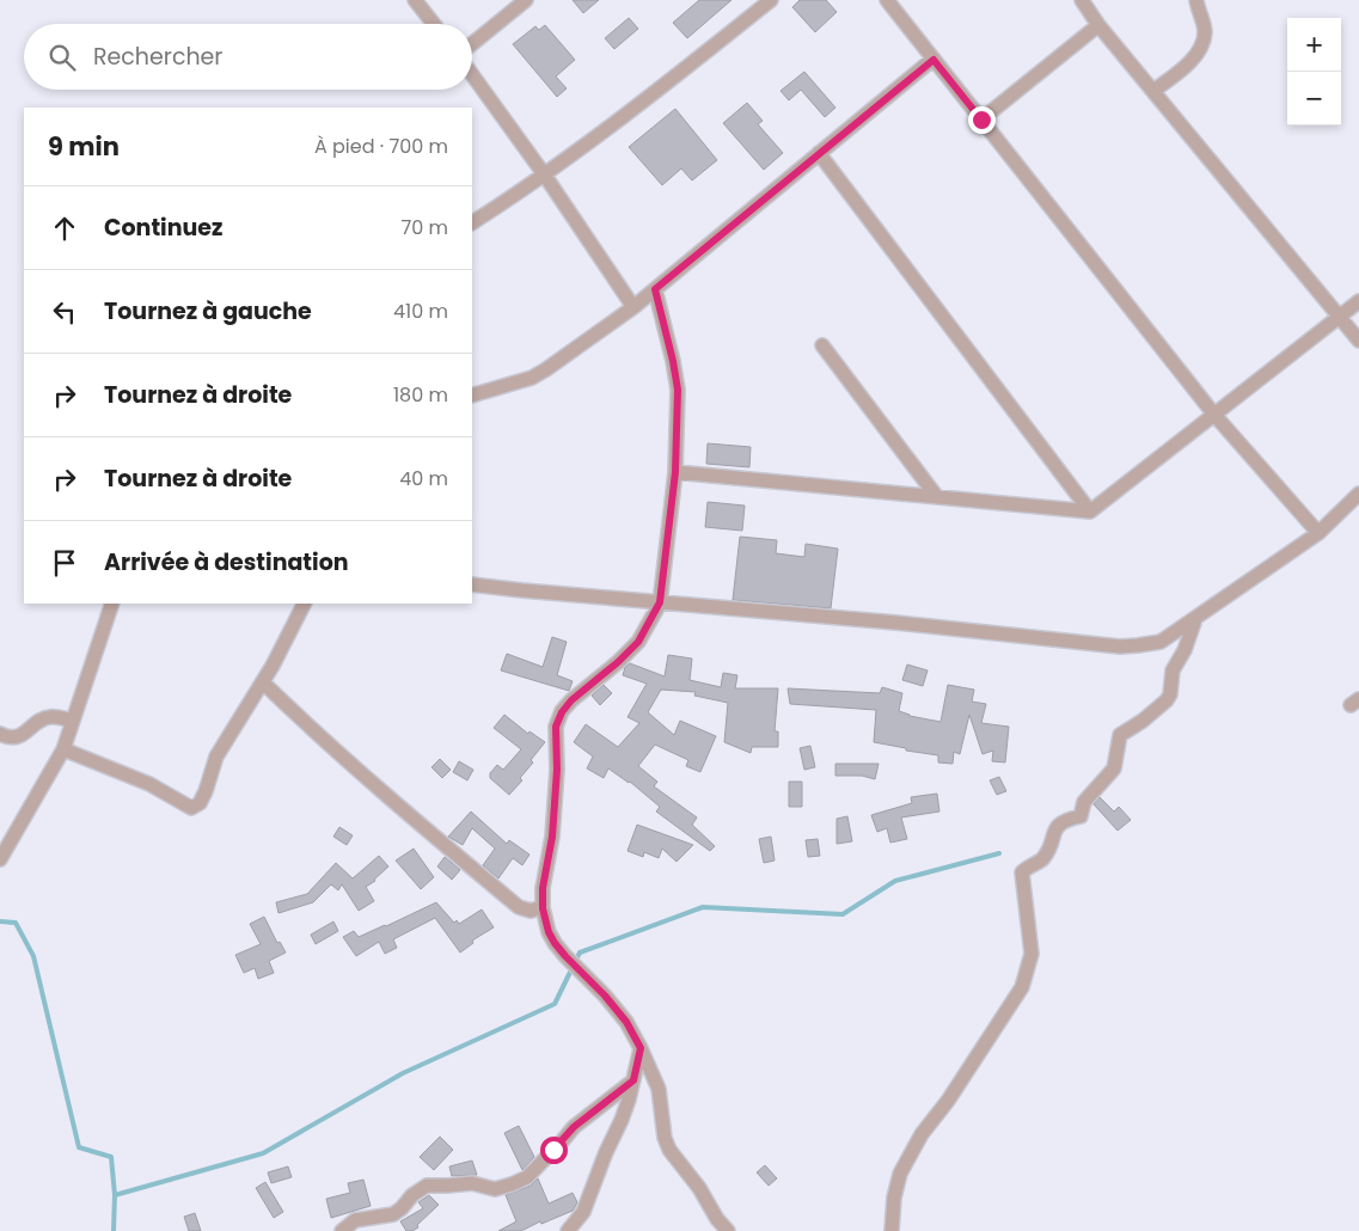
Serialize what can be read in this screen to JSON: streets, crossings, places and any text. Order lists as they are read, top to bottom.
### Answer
{
  "page": {
    "map_buttons": ["+", "−"],
    "search": "Rechercher",
    "heading": ["9 min", "À pied · 700 m"],
    "list": [
      ["Continuez", "70 m"],
      ["Tournez à gauche", "410 m"],
      ["Tournez à droite", "180 m"],
      ["Tournez à droite", "40 m"],
      "Arrivée à destination"
    ]
  }
}
